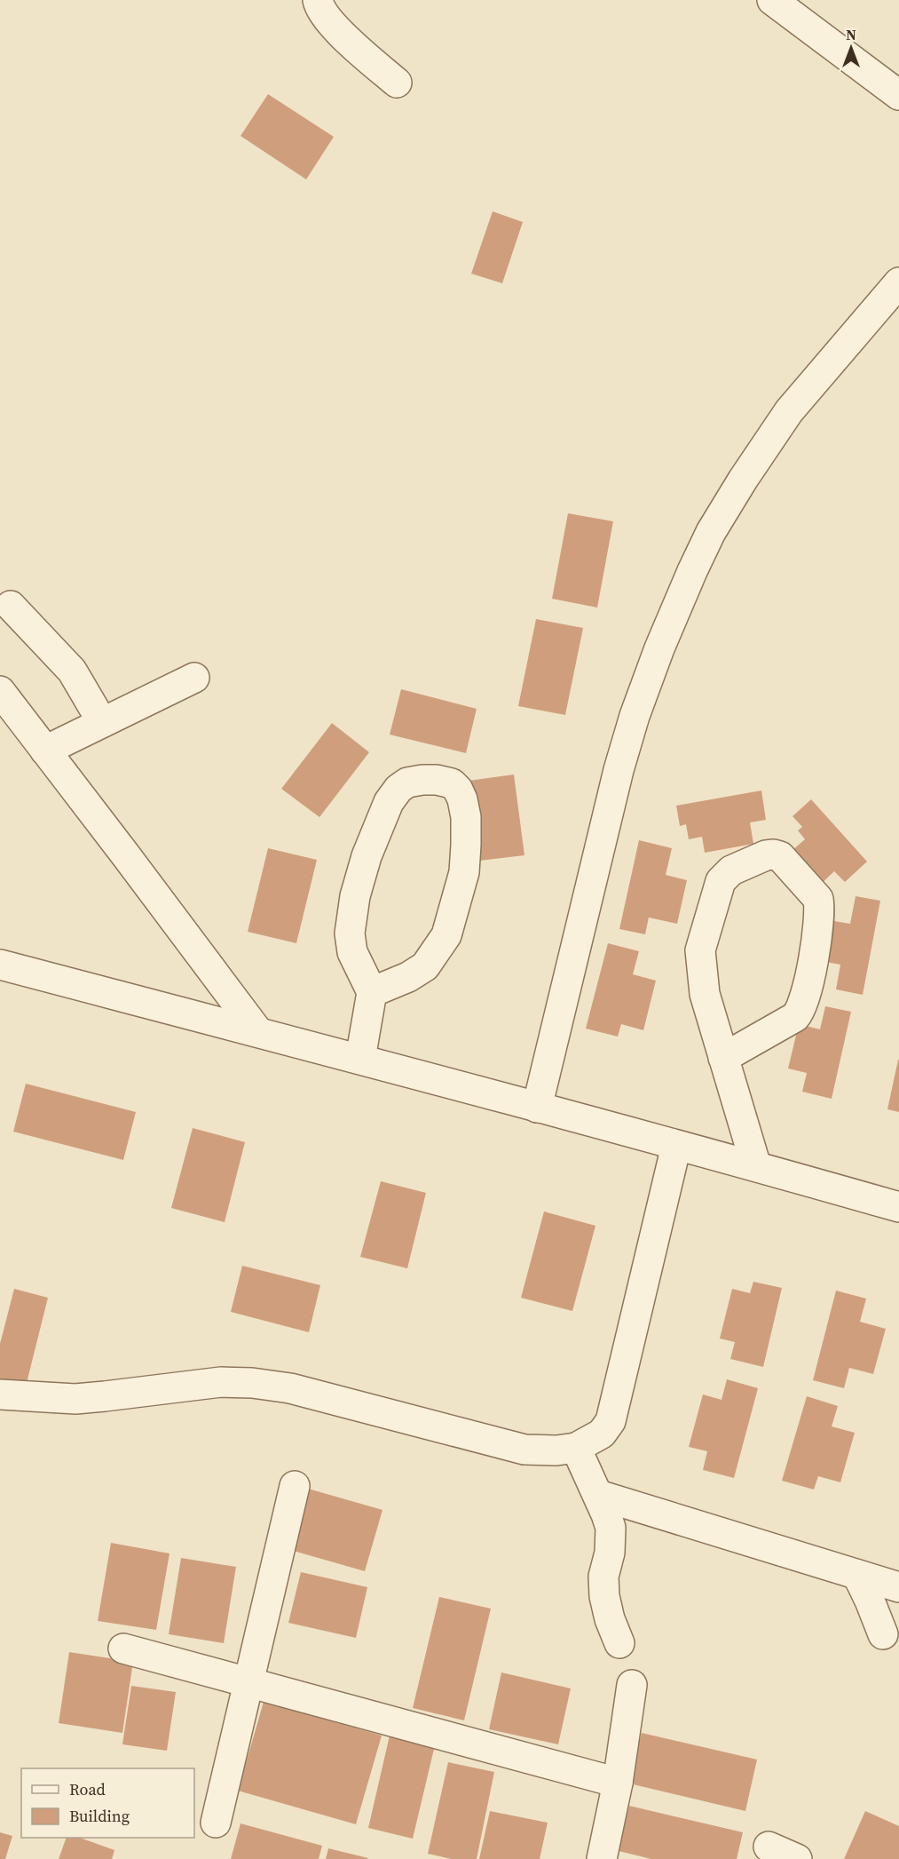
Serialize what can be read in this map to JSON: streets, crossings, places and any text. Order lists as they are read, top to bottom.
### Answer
{
  "legend": ["Road", "Building"],
  "north": "top"
}
